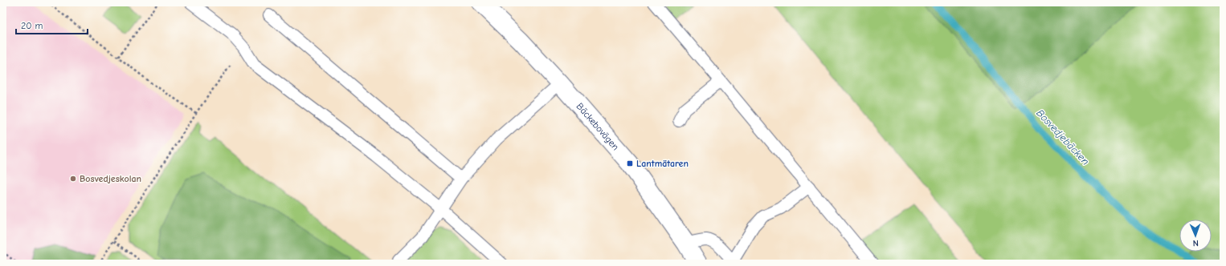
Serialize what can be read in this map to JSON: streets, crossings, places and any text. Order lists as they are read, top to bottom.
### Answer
{
  "streets": {
    "street": ["Bäckebovägen"]
  },
  "water": ["Bosvedjebäcken"],
  "places": {
    "transit": ["Lantmätaren"],
    "other": ["Bosvedjeskolan"]
  },
  "scale_bar": "20 m",
  "north": "bottom"
}
